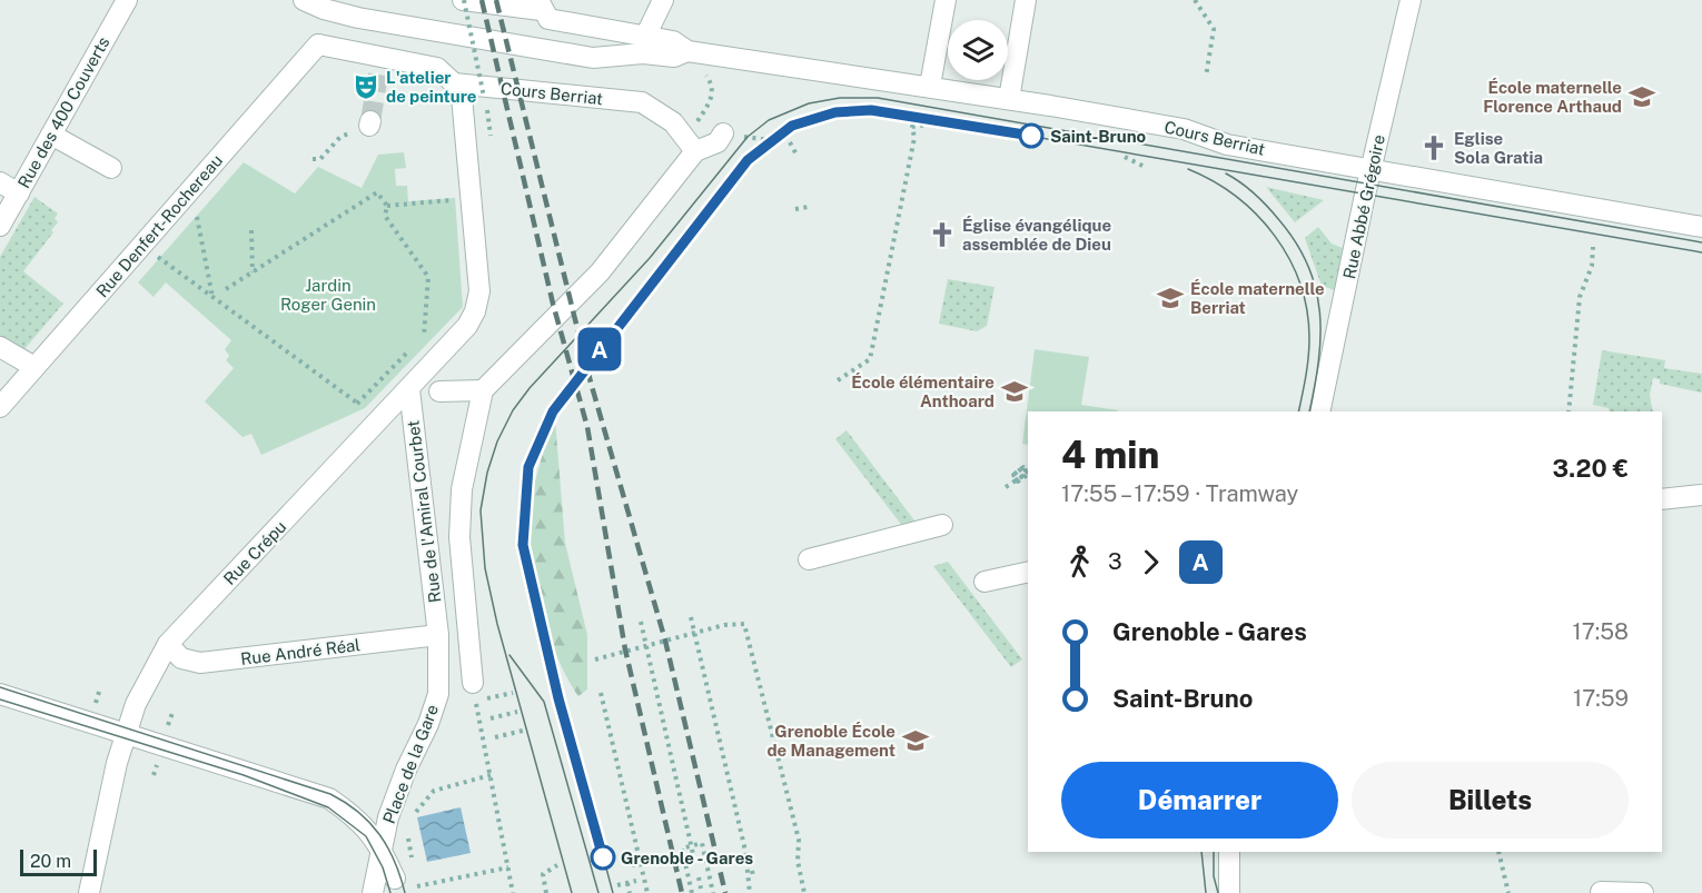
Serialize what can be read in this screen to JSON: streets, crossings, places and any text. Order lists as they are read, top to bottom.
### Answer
{
  "streets": {
    "street": [
      "Cours Berriat",
      "Rue des 400 Couverts",
      "Rue Abbé Grégoire",
      "Rue Denfert-Rochereau",
      "Rue de l'Amiral Courbet",
      "Rue Crépu",
      "Rue André Réal",
      "Place de la Gare"
    ]
  },
  "crossings": [
    ["Cours Berriat", "Rue Abbé Grégoire"],
    ["Cours Berriat", "Rue Denfert-Rochereau"],
    ["Rue de l'Amiral Courbet", "Rue Crépu"],
    ["Rue de l'Amiral Courbet", "Rue André Réal"],
    ["Rue de l'Amiral Courbet", "Place de la Gare"],
    ["Rue Crépu", "Rue André Réal"],
    ["Rue André Réal", "Place de la Gare"]
  ],
  "parks": ["Jardin Roger Genin"],
  "places": {
    "theatre": ["L'atelier de peinture"],
    "school or university": [
      "École maternelle Florence Arthaud",
      "École maternelle Berriat",
      "École élémentaire Anthoard",
      "Grenoble École de Management"
    ],
    "other": ["Saint-Bruno", "Grenoble - Gares"],
    "church": ["Eglise Sola Gratia", "Église évangélique assemblée de Dieu"]
  },
  "lines": ["tram line A"],
  "scale_bar": "20 m",
  "page": {
    "on_map": "A",
    "heading": ["4 min", "17:55 – 17:59 · Tramway", "3.20 €"],
    "legs": ["3", "A"],
    "list": [
      {
        "name": "Grenoble - Gares",
        "value": "17:58"
      },
      {
        "name": "Saint-Bruno",
        "value": "17:59"
      }
    ],
    "buttons": ["Démarrer", "Billets"],
    "scale": "20 m"
  }
}
